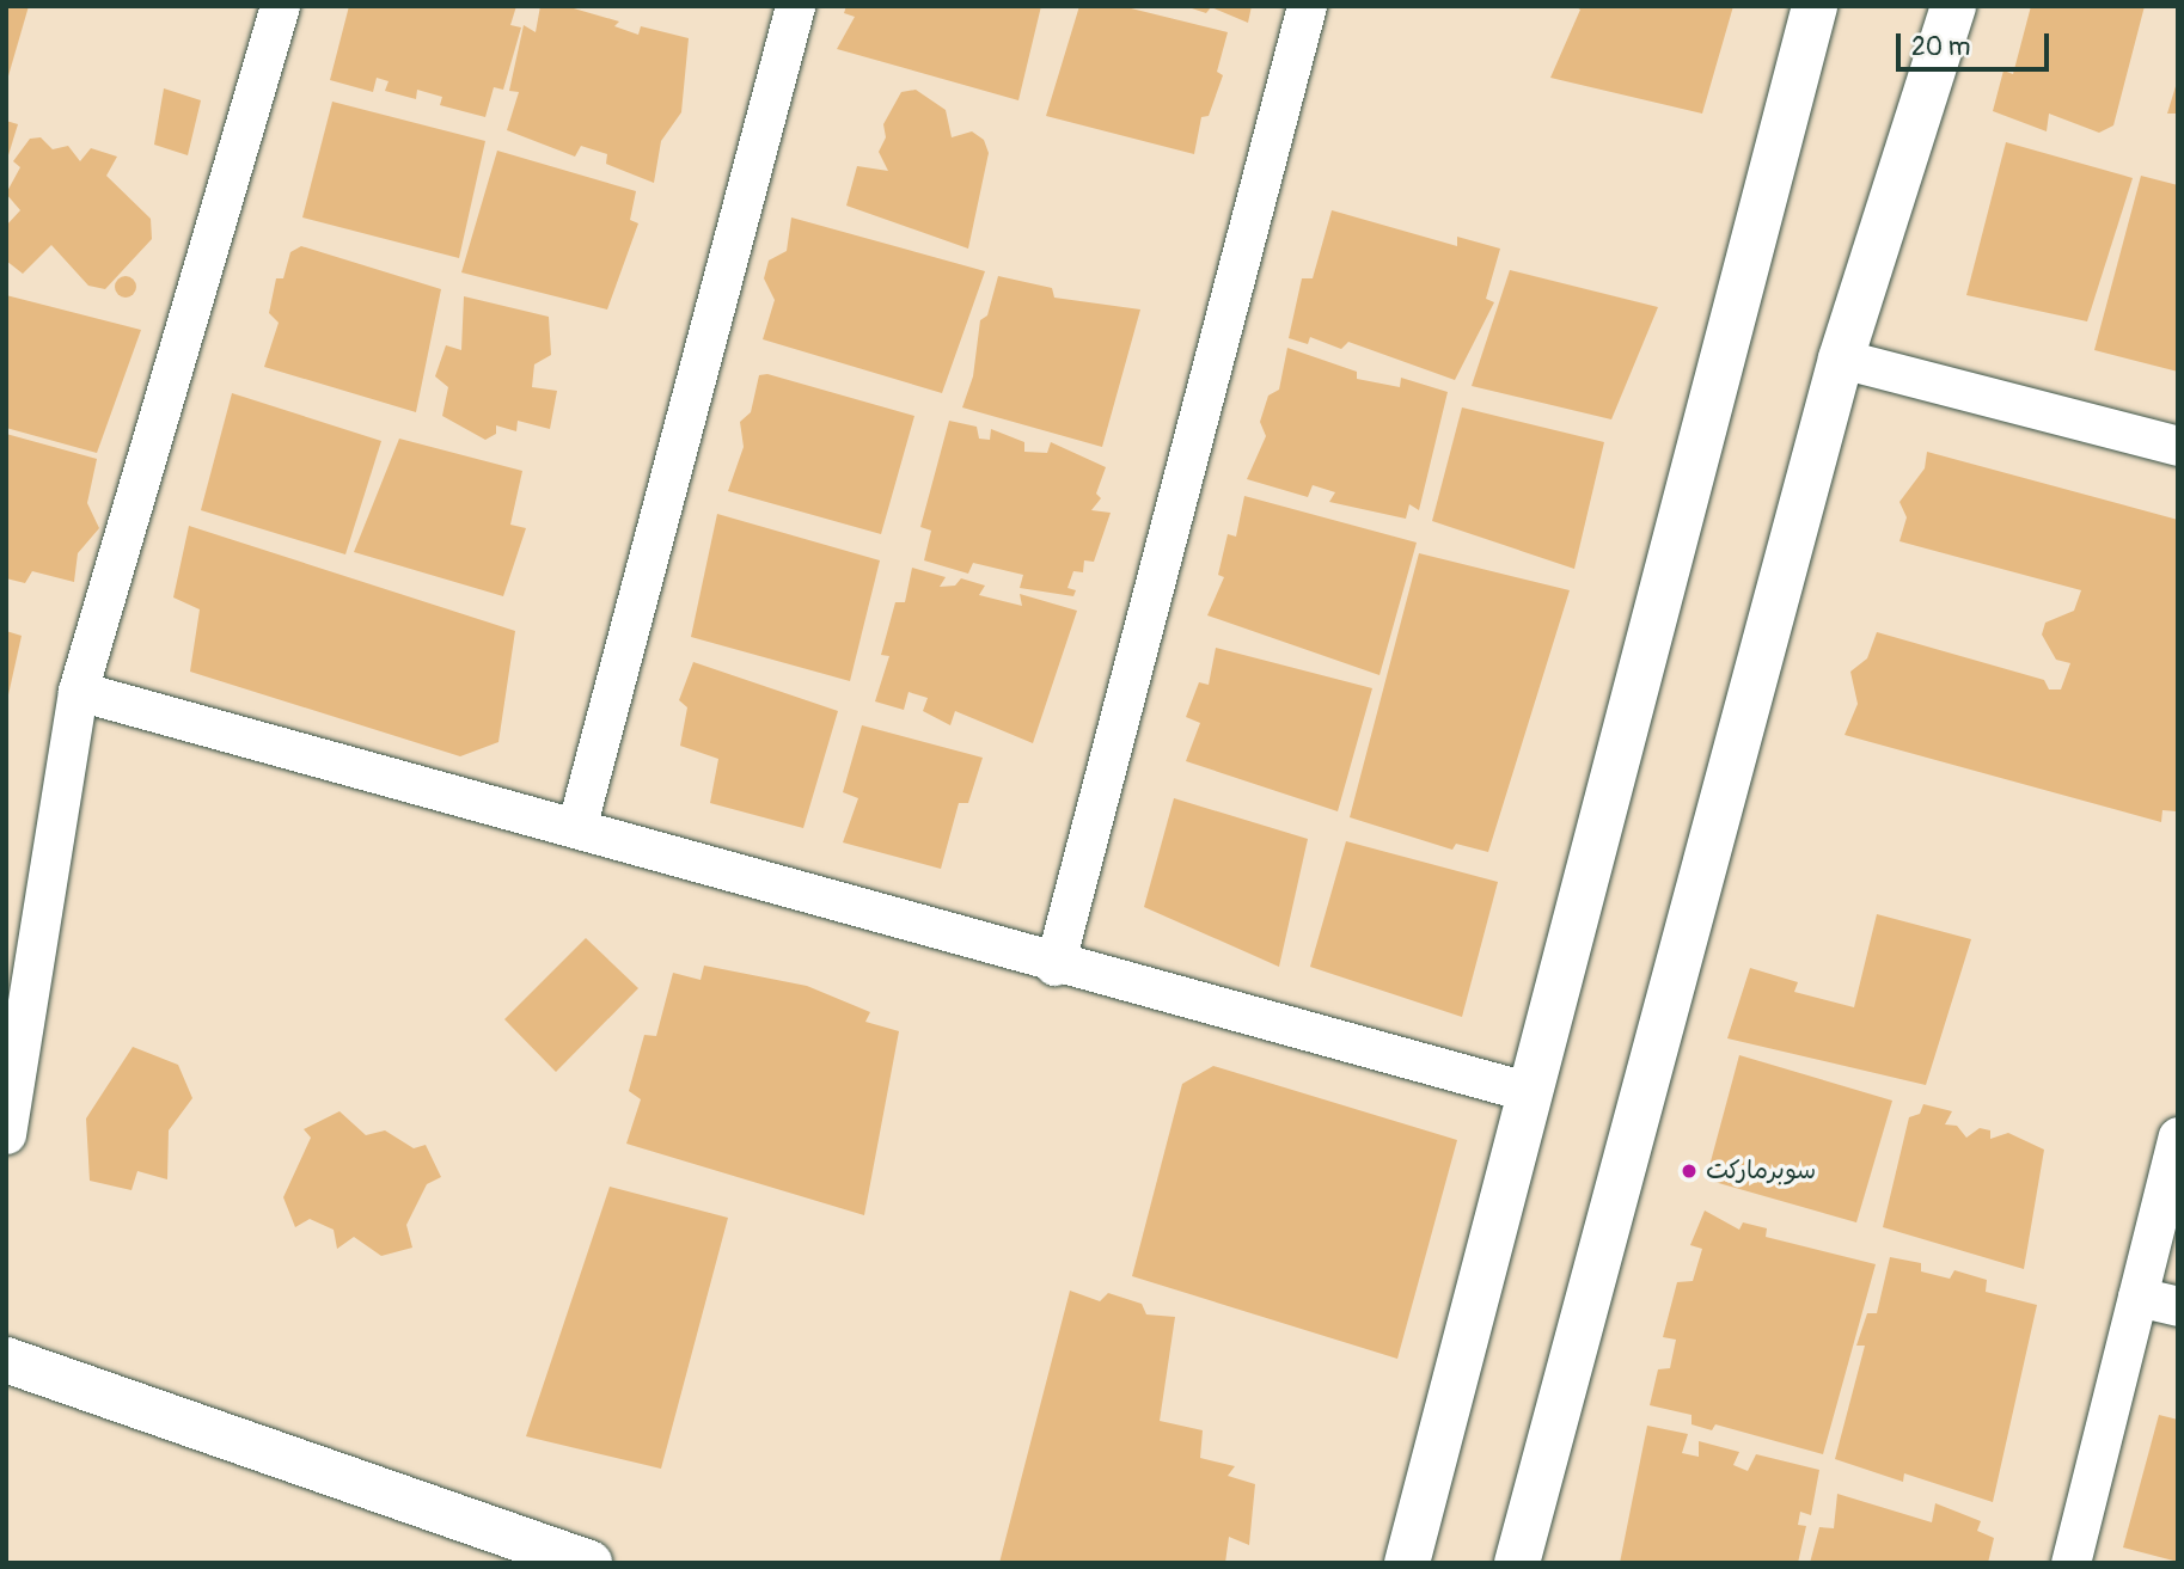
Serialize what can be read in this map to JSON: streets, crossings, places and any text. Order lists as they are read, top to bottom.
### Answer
{
  "places": ["سوبرماركت"],
  "scale_bar": "20 m"
}
